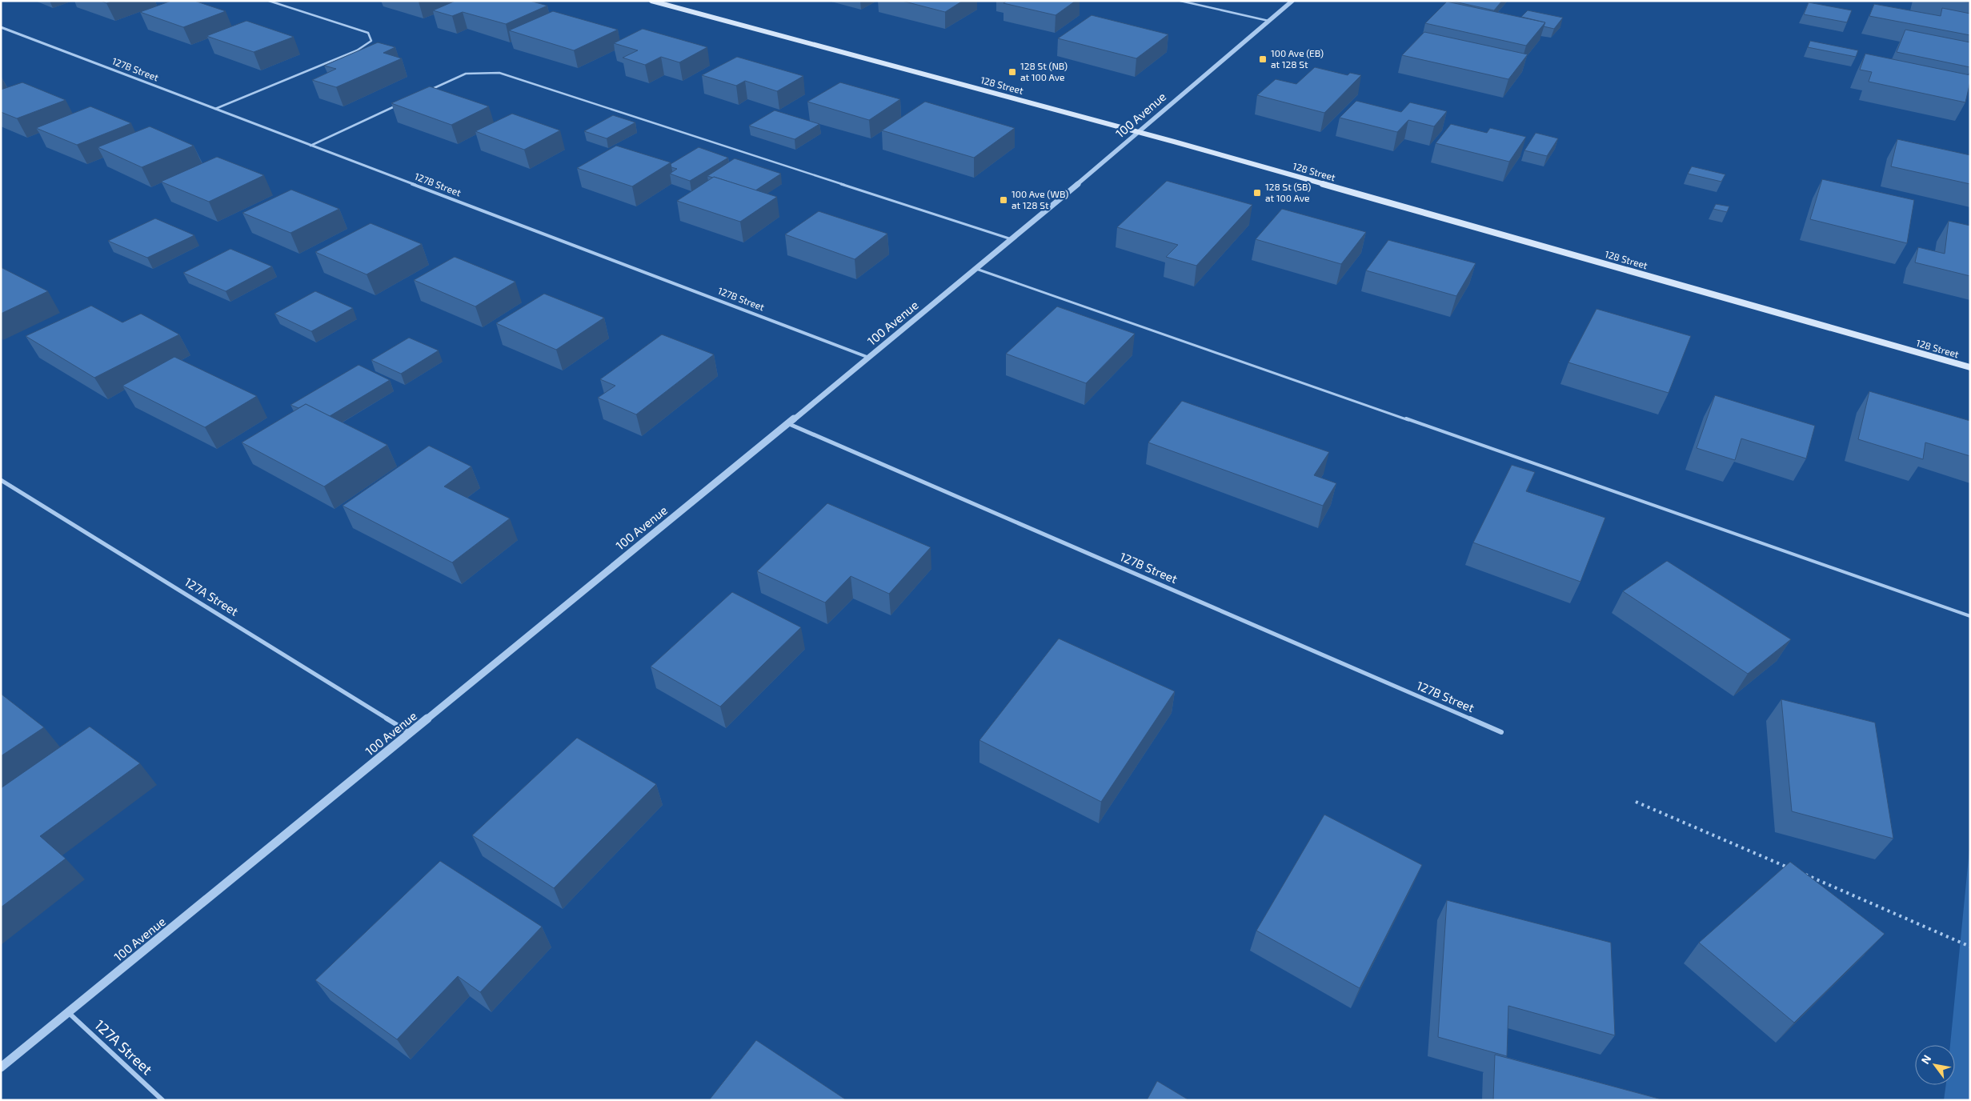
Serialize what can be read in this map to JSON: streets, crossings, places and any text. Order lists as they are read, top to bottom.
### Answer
{
  "streets": {
    "main road": ["128 Street"],
    "street": ["127B Street", "100 Avenue", "127A Street"]
  },
  "crossings": [
    ["127B Street", "100 Avenue"],
    ["128 Street", "100 Avenue"],
    ["100 Avenue", "127A Street"]
  ],
  "places": {
    "transit": [
      "100 Ave (EB) at 128 St",
      "128 St (NB) at 100 Ave",
      "128 St (SB) at 100 Ave",
      "100 Ave (WB) at 128 St"
    ]
  },
  "north": "top left"
}
